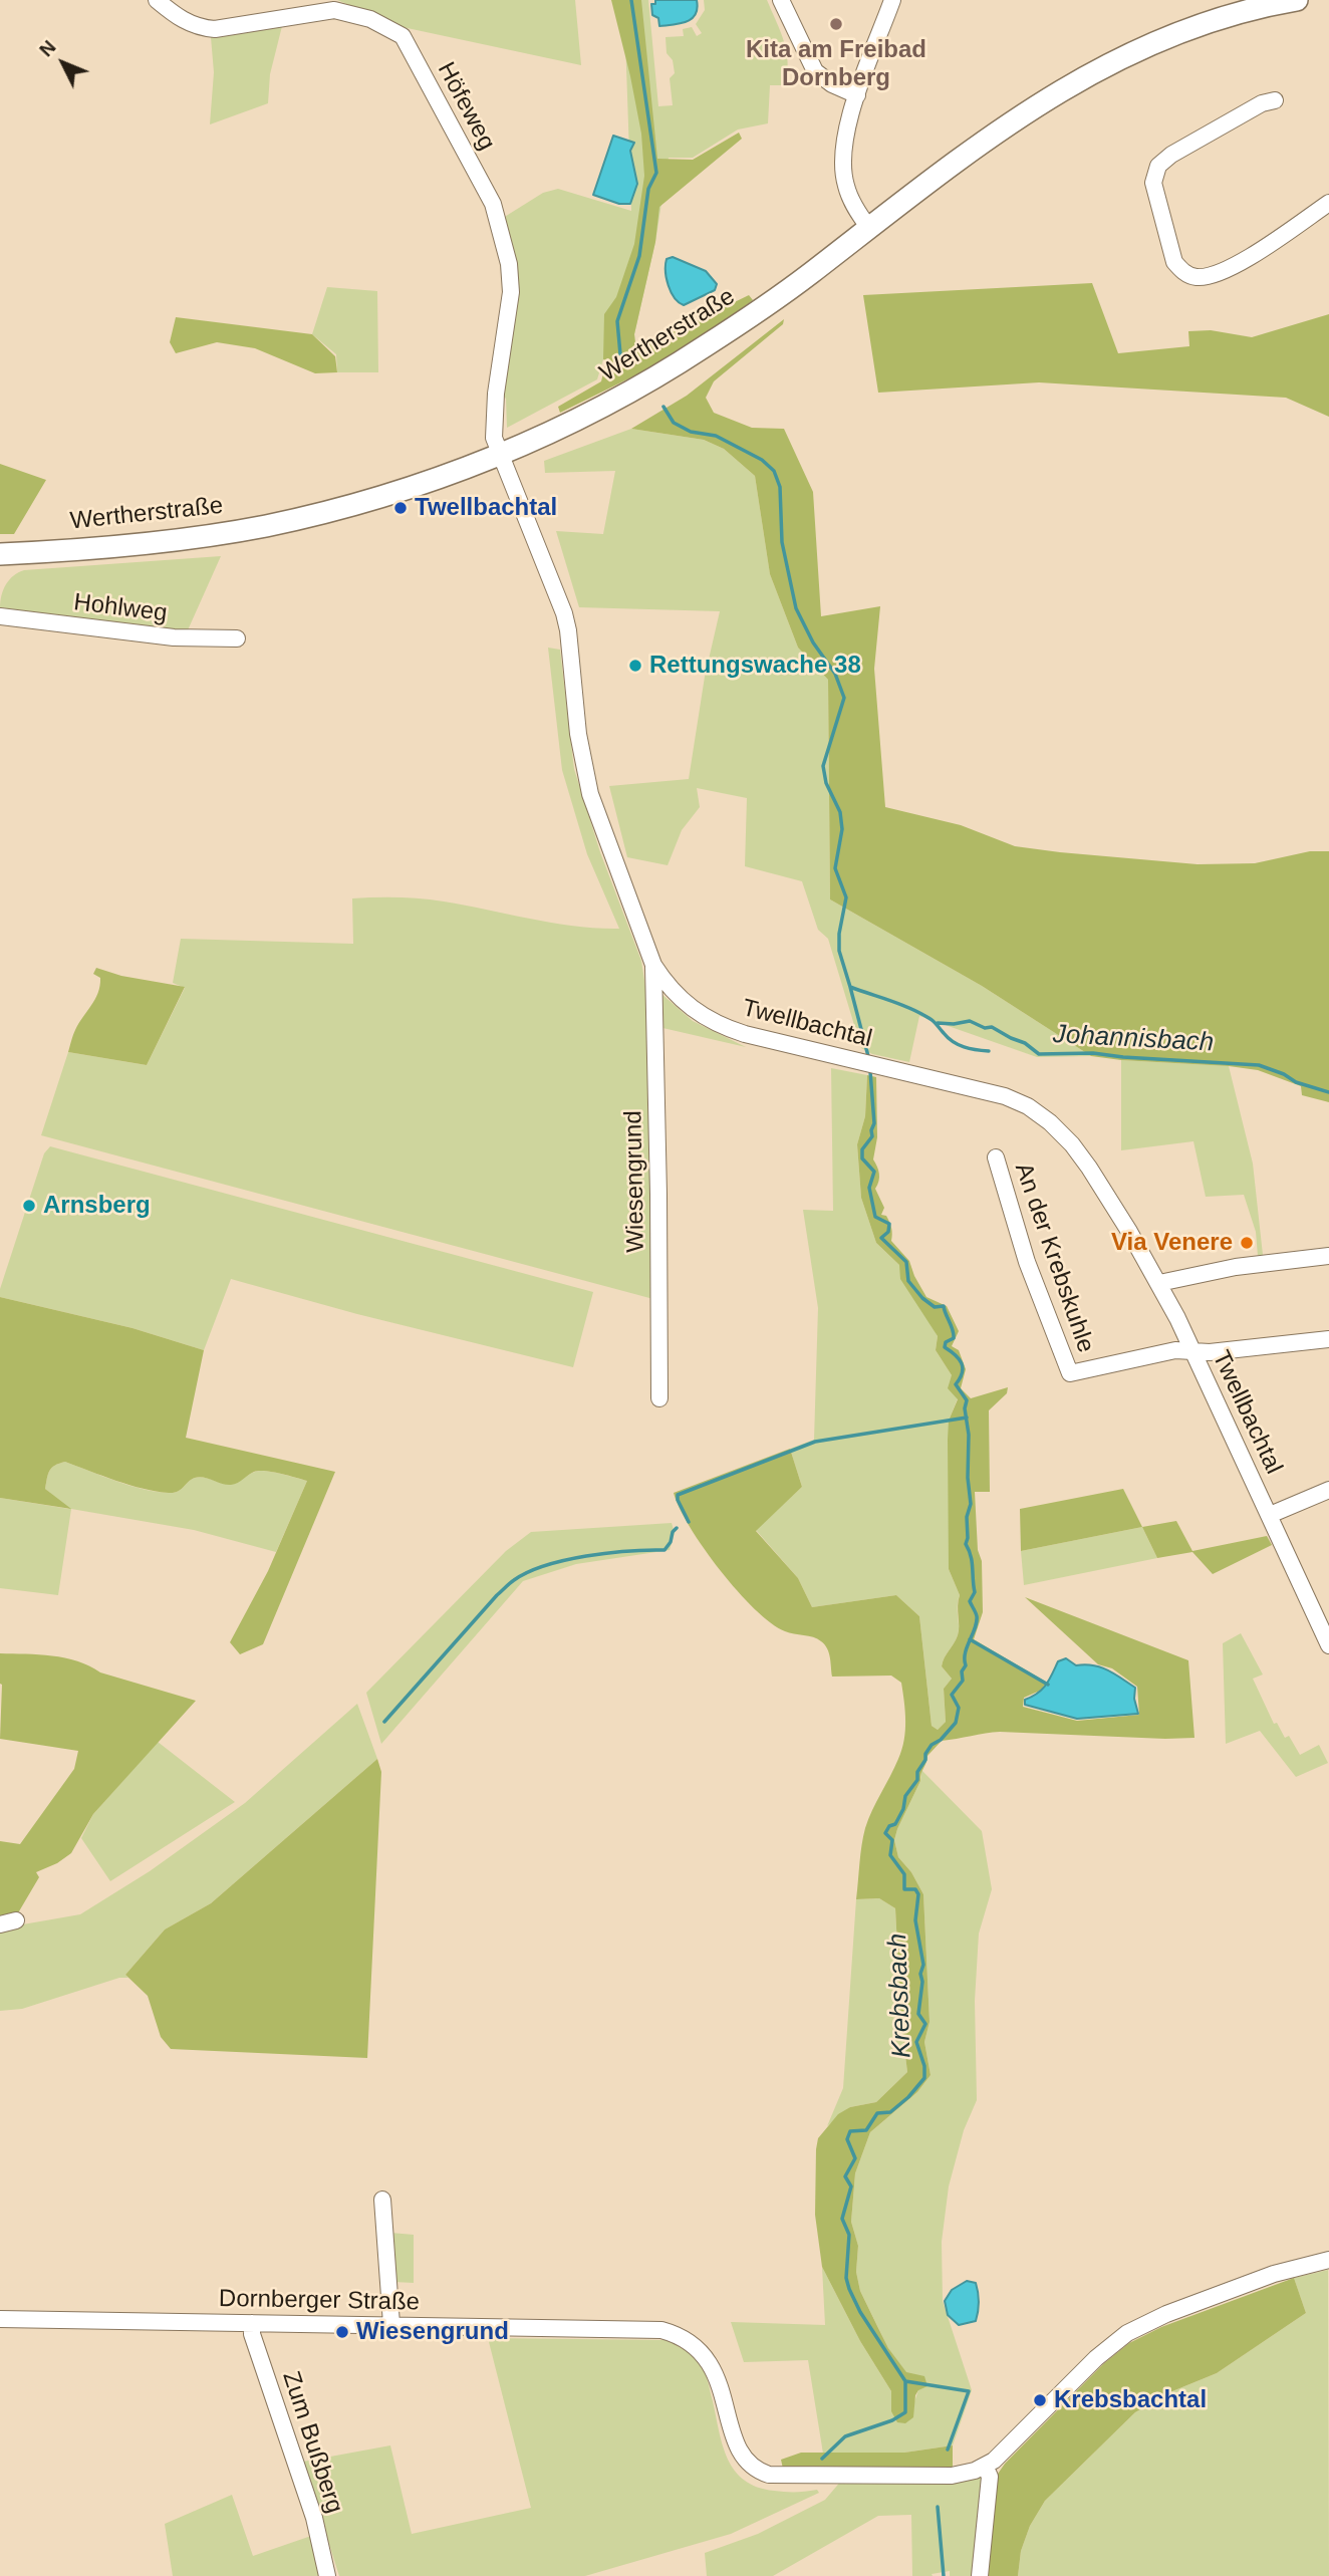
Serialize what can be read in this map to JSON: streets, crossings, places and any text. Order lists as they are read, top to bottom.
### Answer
{
  "streets": {
    "main road": ["Wertherstraße"],
    "street": [
      "Höfeweg",
      "Hohlweg",
      "Twellbachtal",
      "Wiesengrund",
      "An der Krebskuhle",
      "Dornberger Straße",
      "Zum Bußberg"
    ]
  },
  "crossings": [
    ["Höfeweg", "Wertherstraße"],
    ["Höfeweg", "Twellbachtal"],
    ["Wertherstraße", "Twellbachtal"],
    ["Twellbachtal", "Wiesengrund"],
    ["Twellbachtal", "An der Krebskuhle"],
    ["Dornberger Straße", "Zum Bußberg"]
  ],
  "water": ["Johannisbach", "Krebsbach"],
  "places": [
    "Kita am Freibad Dornberg",
    "Twellbachtal",
    "Rettungswache 38",
    "Arnsberg",
    "Via Venere",
    "Wiesengrund",
    "Krebsbachtal"
  ],
  "north": "top left"
}
